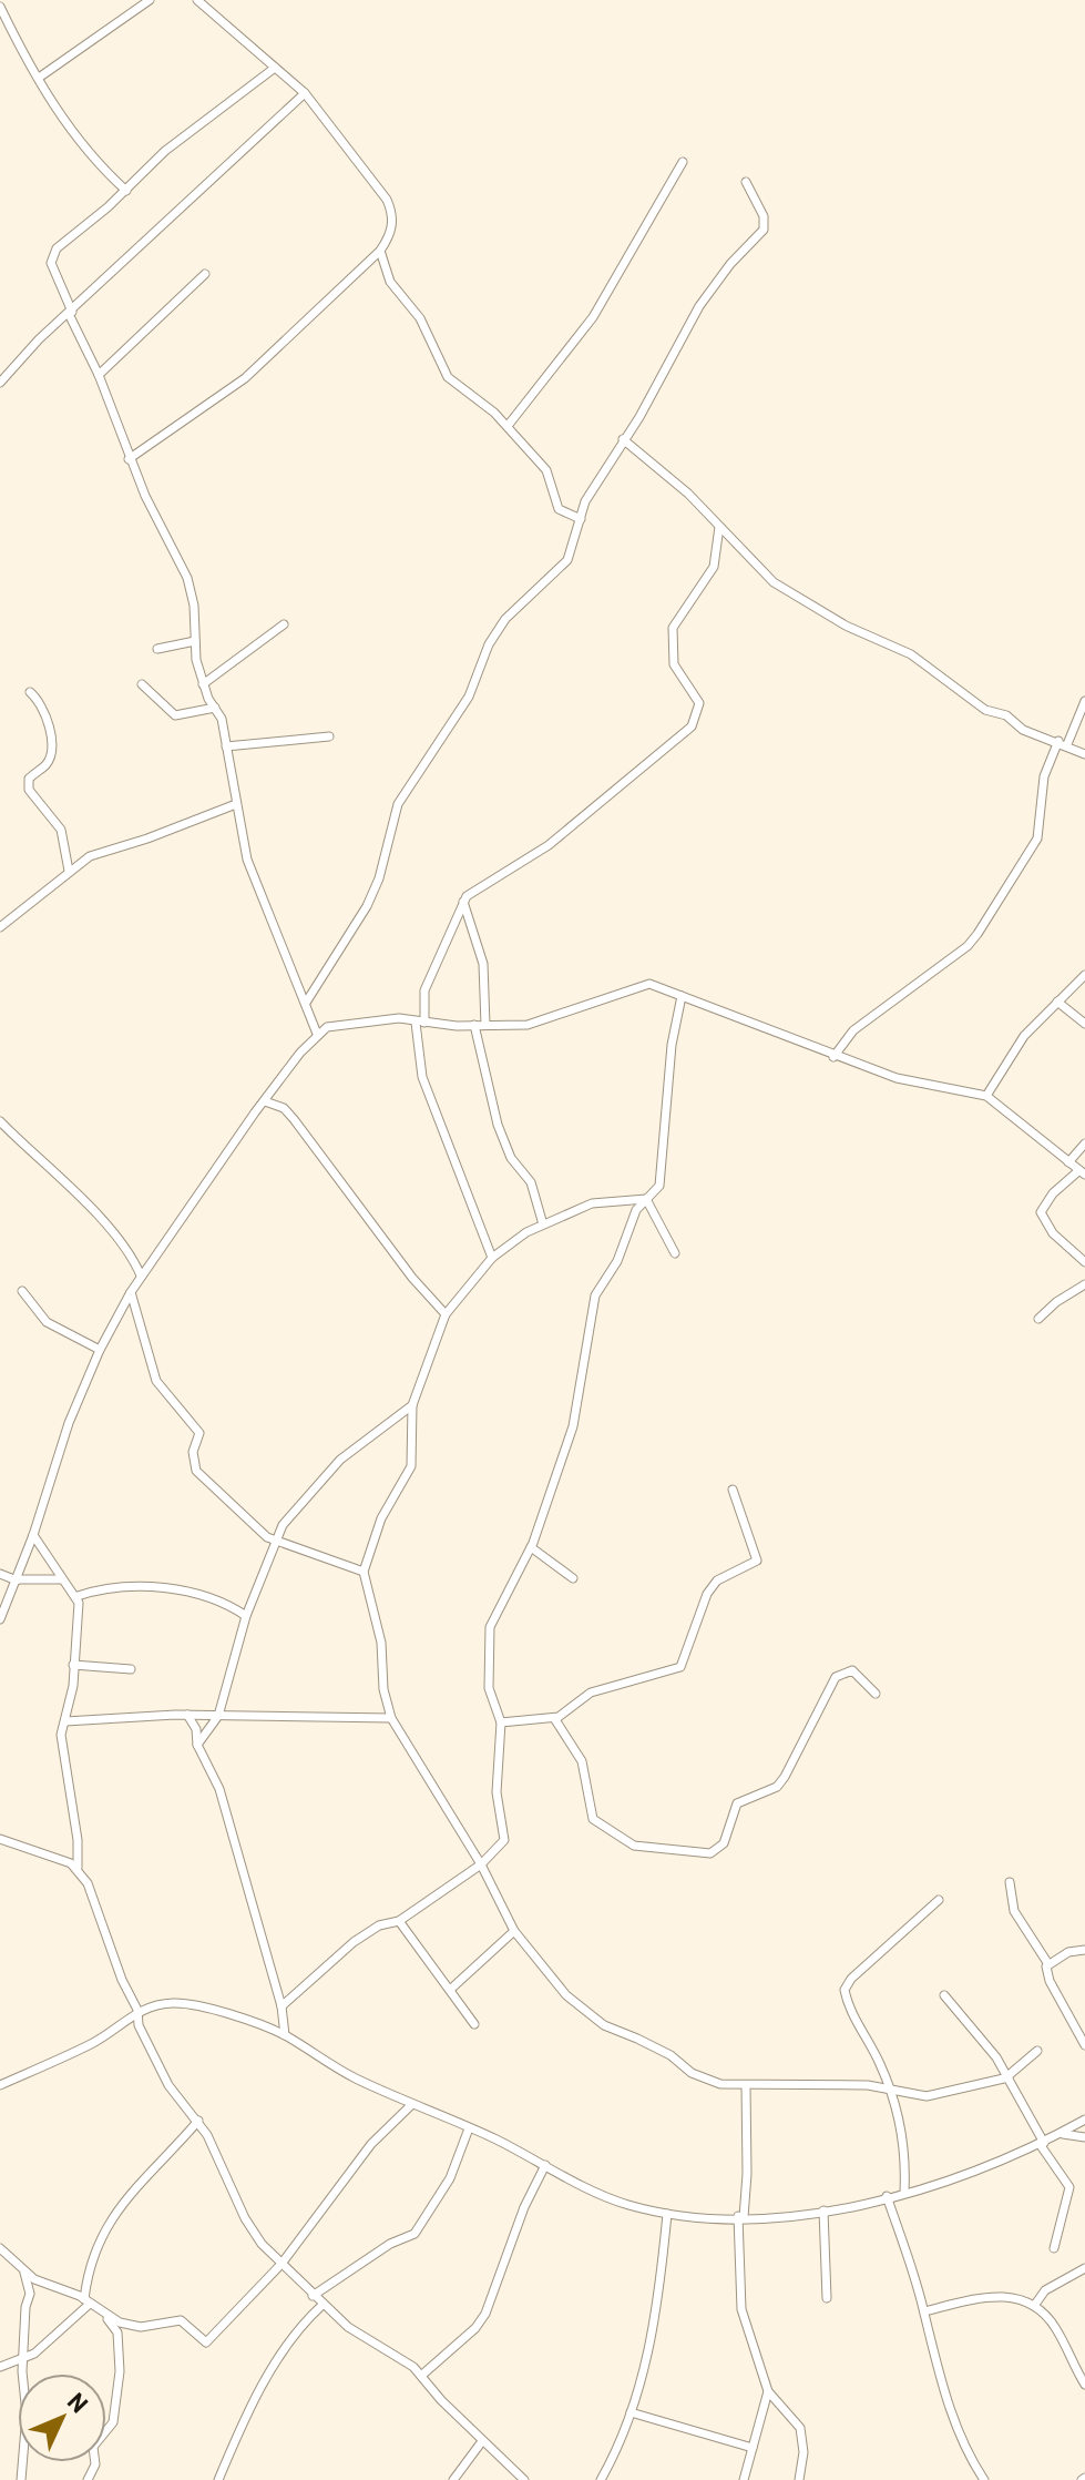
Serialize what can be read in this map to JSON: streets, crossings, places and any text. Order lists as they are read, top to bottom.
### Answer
{
  "north": "top right"
}
